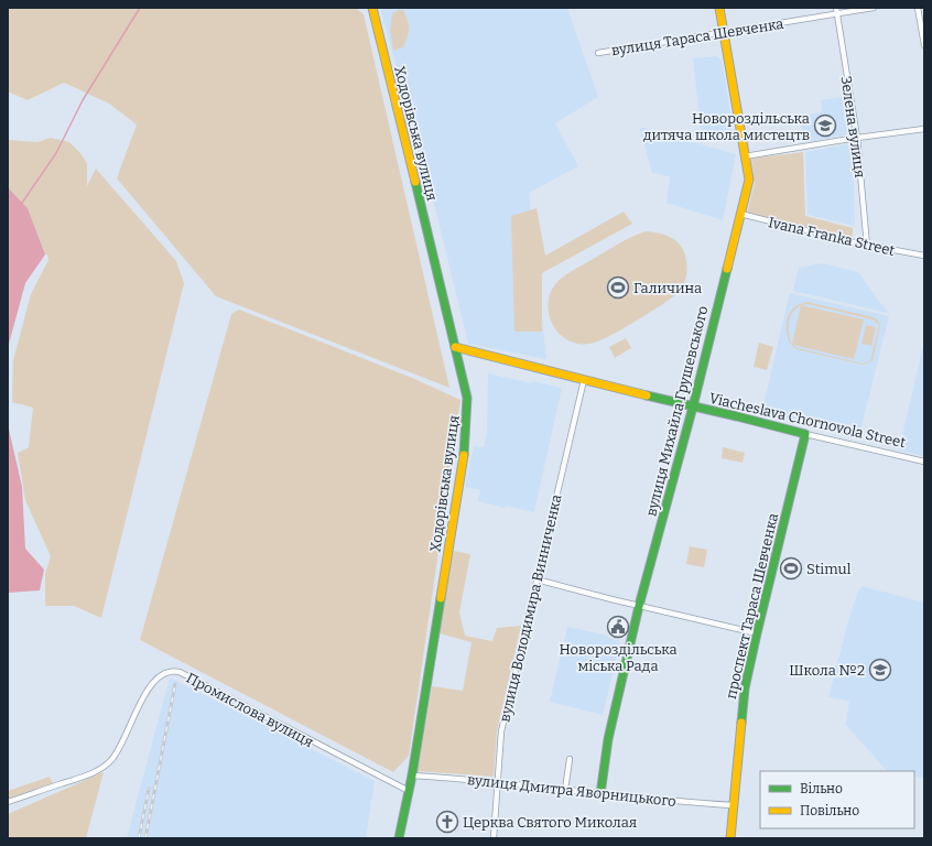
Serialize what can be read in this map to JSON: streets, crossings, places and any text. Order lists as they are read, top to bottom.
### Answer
{
  "streets": {
    "street": [
      "вулиця Тараса Шевченка",
      "Зелена вулиця",
      "Ходорівська вулиця",
      "Ivana Franka Street",
      "вулиця Михайла Грушевського",
      "Viacheslava Chornovola Street",
      "проспект Тараса Шевченка",
      "вулиця Володимира Винниченка",
      "Промислова вулиця",
      "вулиця Дмитра Яворницького"
    ]
  },
  "crossings": [
    ["вулиця Тараса Шевченка", "Зелена вулиця"],
    ["вулиця Тараса Шевченка", "вулиця Михайла Грушевського"],
    ["Зелена вулиця", "Ivana Franka Street"],
    ["Ходорівська вулиця", "Viacheslava Chornovola Street"],
    ["Ходорівська вулиця", "Промислова вулиця"],
    ["Ходорівська вулиця", "вулиця Дмитра Яворницького"],
    ["Ivana Franka Street", "вулиця Михайла Грушевського"],
    ["вулиця Михайла Грушевського", "Viacheslava Chornovola Street"],
    ["вулиця Михайла Грушевського", "вулиця Дмитра Яворницького"],
    ["Viacheslava Chornovola Street", "проспект Тараса Шевченка"],
    ["Viacheslava Chornovola Street", "вулиця Володимира Винниченка"],
    ["проспект Тараса Шевченка", "вулиця Дмитра Яворницького"],
    ["вулиця Володимира Винниченка", "вулиця Дмитра Яворницького"]
  ],
  "places": {
    "school or university": ["Новороздільська дитяча школа мистецтв", "Школа №2"],
    "sports": ["Галичина", "Stimul"],
    "public building": ["Новороздільська міська Рада"],
    "church": ["Церква Святого Миколая"]
  },
  "legend": ["Вільно", "Повільно"]
}
